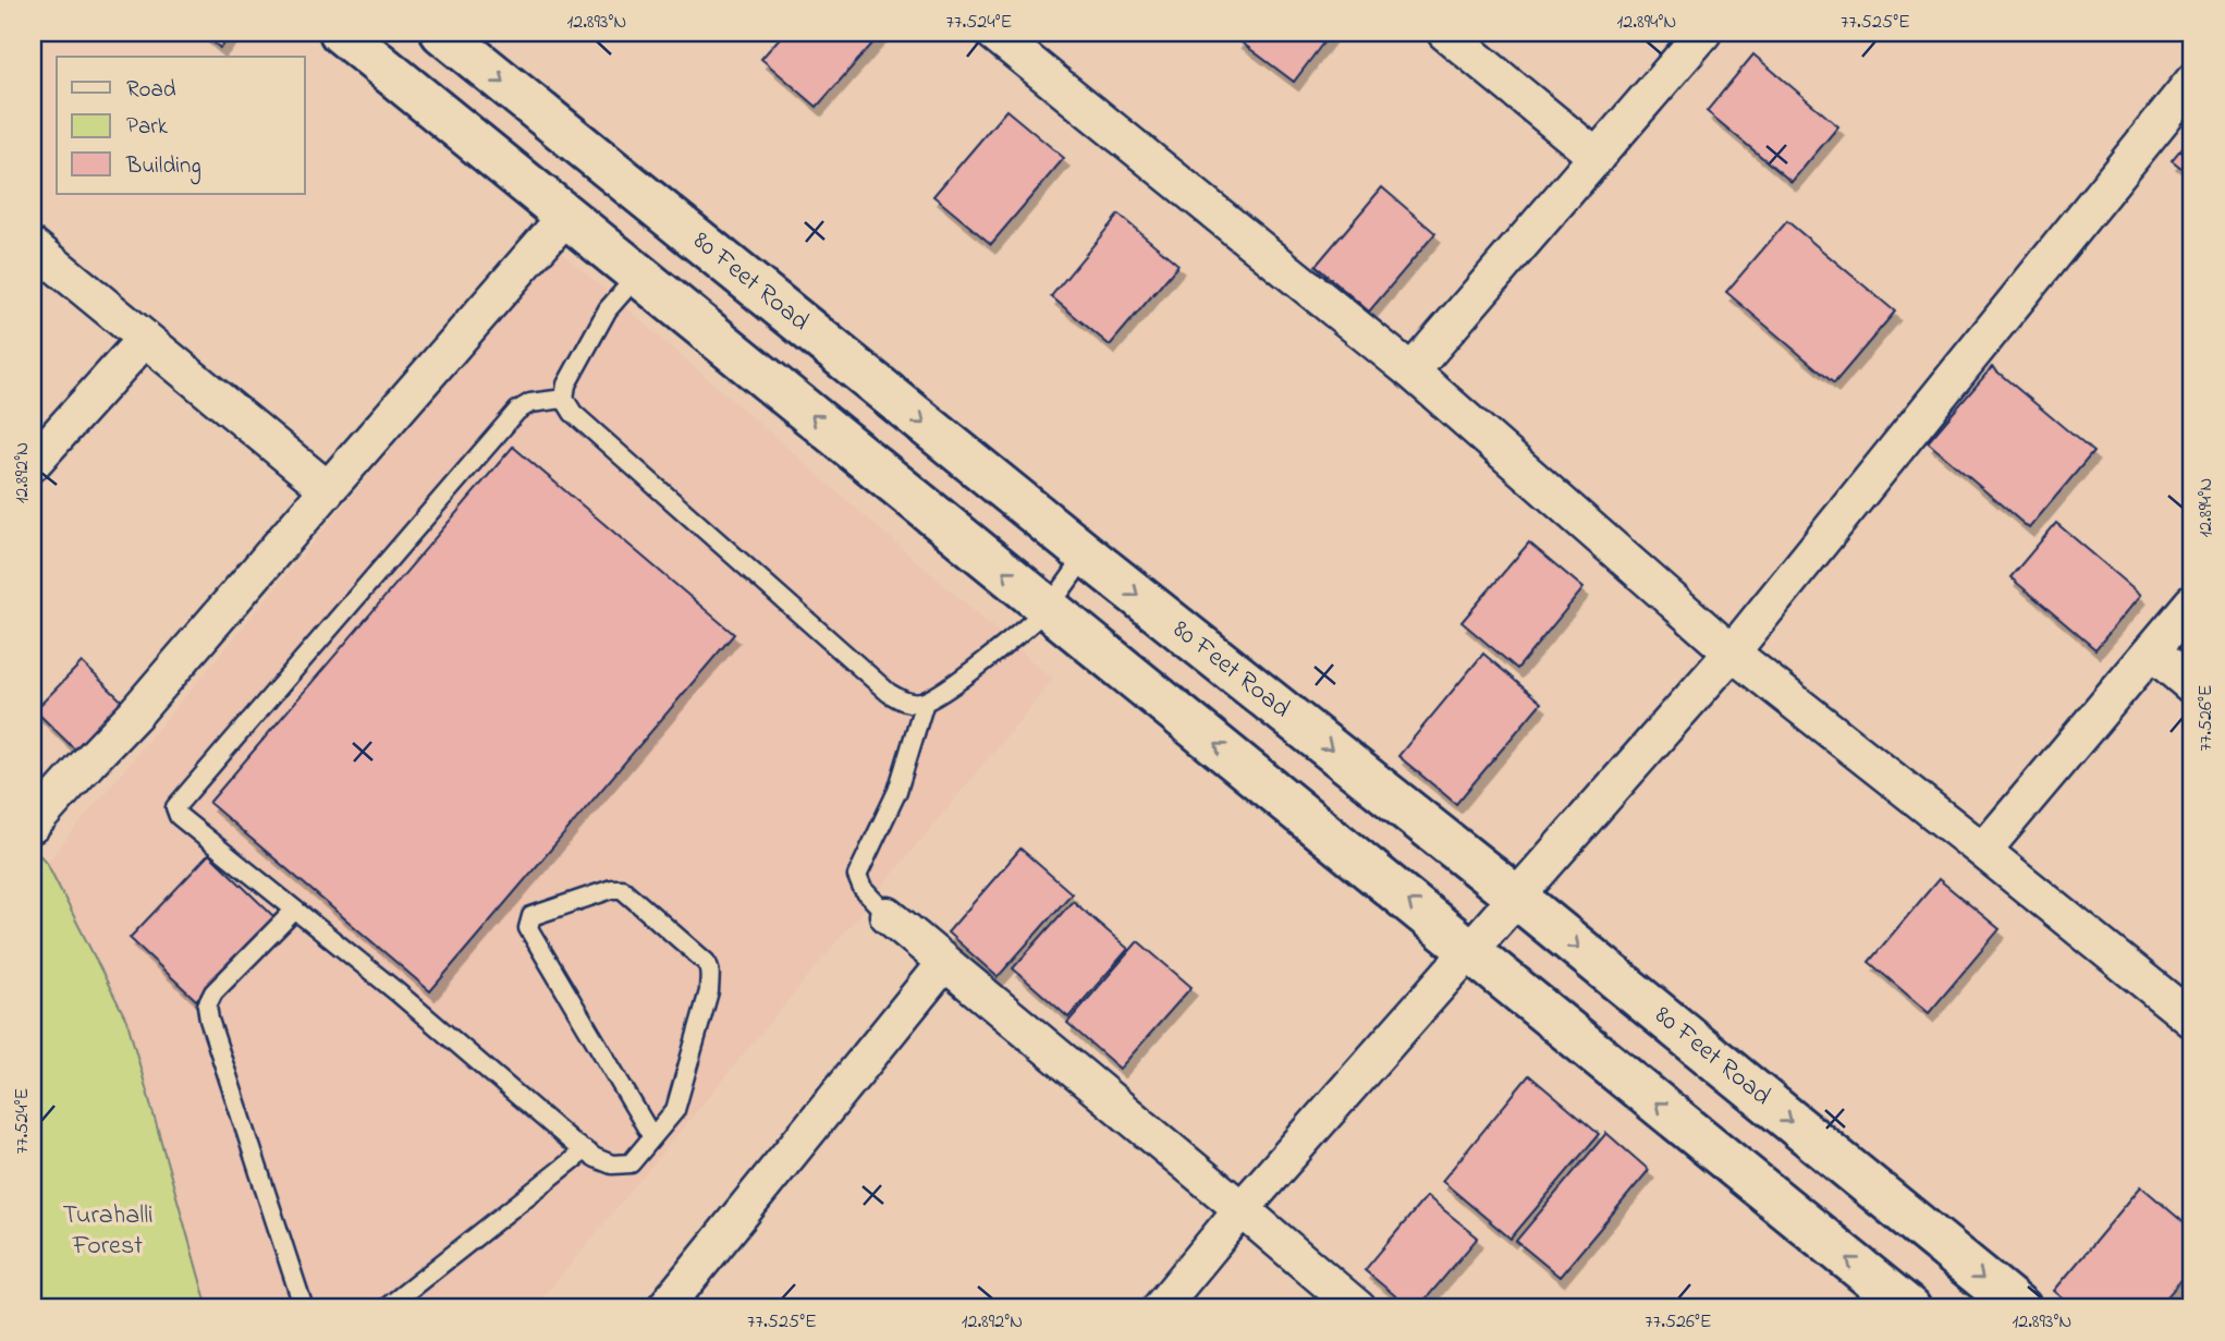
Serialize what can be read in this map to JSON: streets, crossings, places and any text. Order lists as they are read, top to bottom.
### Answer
{
  "streets": {
    "main road": ["80 Feet Road"]
  },
  "parks": ["Turahalli Forest"],
  "legend": ["Road", "Park", "Building"],
  "coordinates": [
    "12.893°N",
    "77.524°E",
    "12.894°N",
    "77.525°E",
    "12.892°N",
    "77.526°E"
  ]
}
